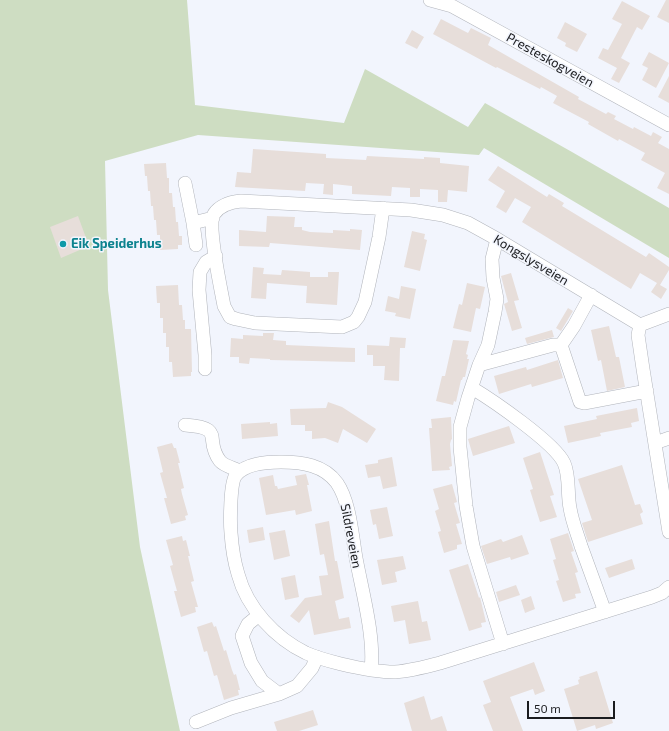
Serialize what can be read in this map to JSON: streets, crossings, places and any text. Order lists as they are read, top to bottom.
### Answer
{
  "streets": {
    "street": ["Presteskogveien", "Kongslysveien", "Sildreveien"]
  },
  "places": ["Eik Speiderhus"],
  "scale_bar": "50 m"
}
